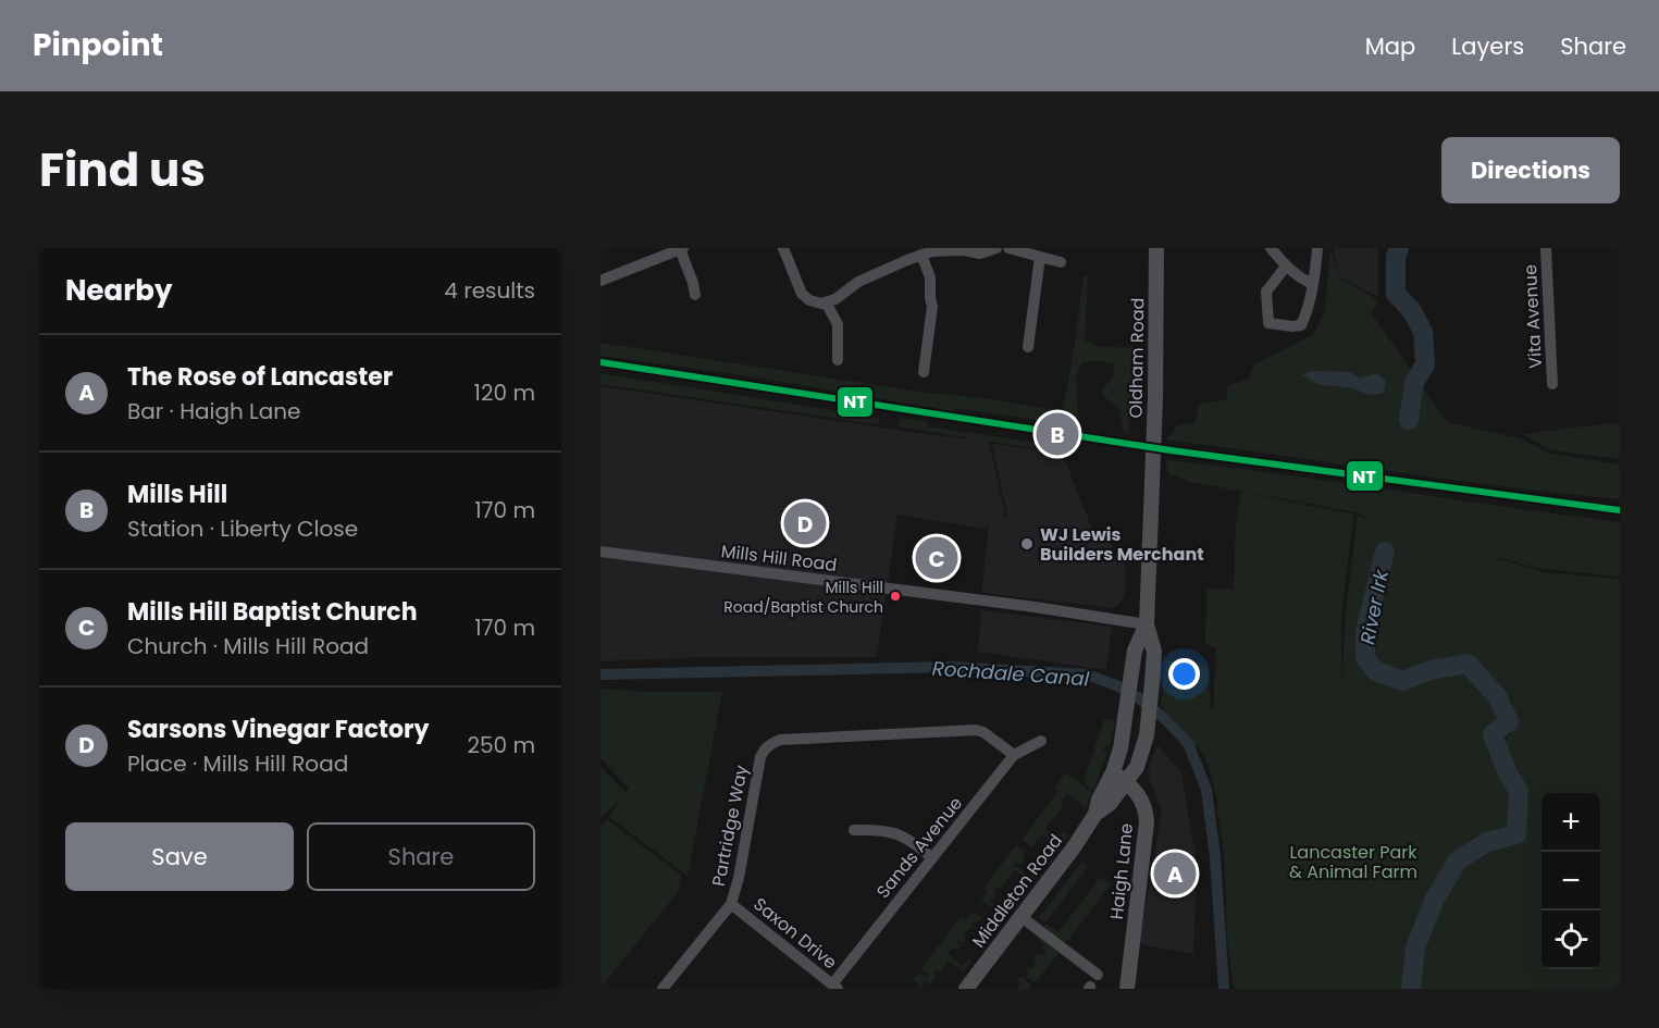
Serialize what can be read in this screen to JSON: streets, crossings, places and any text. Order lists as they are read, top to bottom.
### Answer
{
  "streets": {
    "main road": ["Oldham Road", "Haigh Lane", "Middleton Road"],
    "street": [
      "Vita Avenue",
      "Mills Hill Road",
      "Partridge Way",
      "Sands Avenue",
      "Saxon Drive"
    ]
  },
  "crossings": [
    ["Oldham Road", "Mills Hill Road"],
    ["Oldham Road", "Middleton Road"],
    ["Mills Hill Road", "Middleton Road"],
    ["Partridge Way", "Sands Avenue"],
    ["Partridge Way", "Saxon Drive"],
    ["Sands Avenue", "Saxon Drive"],
    ["Haigh Lane", "Middleton Road"]
  ],
  "water": ["River Irk", "Rochdale Canal"],
  "parks": ["Lancaster Park & Animal Farm"],
  "places": ["WJ Lewis Builders Merchant", "Mills Hill Road/Baptist Church"],
  "lines": ["transit line NT"],
  "page": {
    "header": "Pinpoint",
    "nav": ["Map", "Layers", "Share"],
    "title": "Find us",
    "buttons": [
      "Directions",
      ["Save", "Share"]
    ],
    "heading": ["Nearby", "4 results"],
    "list": [
      {
        "mark": "A",
        "name": "The Rose of Lancaster",
        "note": "Bar · Haigh Lane",
        "value": "120 m"
      },
      {
        "mark": "B",
        "name": "Mills Hill",
        "note": "Station · Liberty Close",
        "value": "170 m"
      },
      {
        "mark": "C",
        "name": "Mills Hill Baptist Church",
        "note": "Church · Mills Hill Road",
        "value": "170 m"
      },
      {
        "mark": "D",
        "name": "Sarsons Vinegar Factory",
        "note": "Place · Mills Hill Road",
        "value": "250 m"
      }
    ],
    "pins": [
      "B",
      "D",
      "C",
      "A"
    ],
    "map_buttons": ["+", "−"]
  }
}
